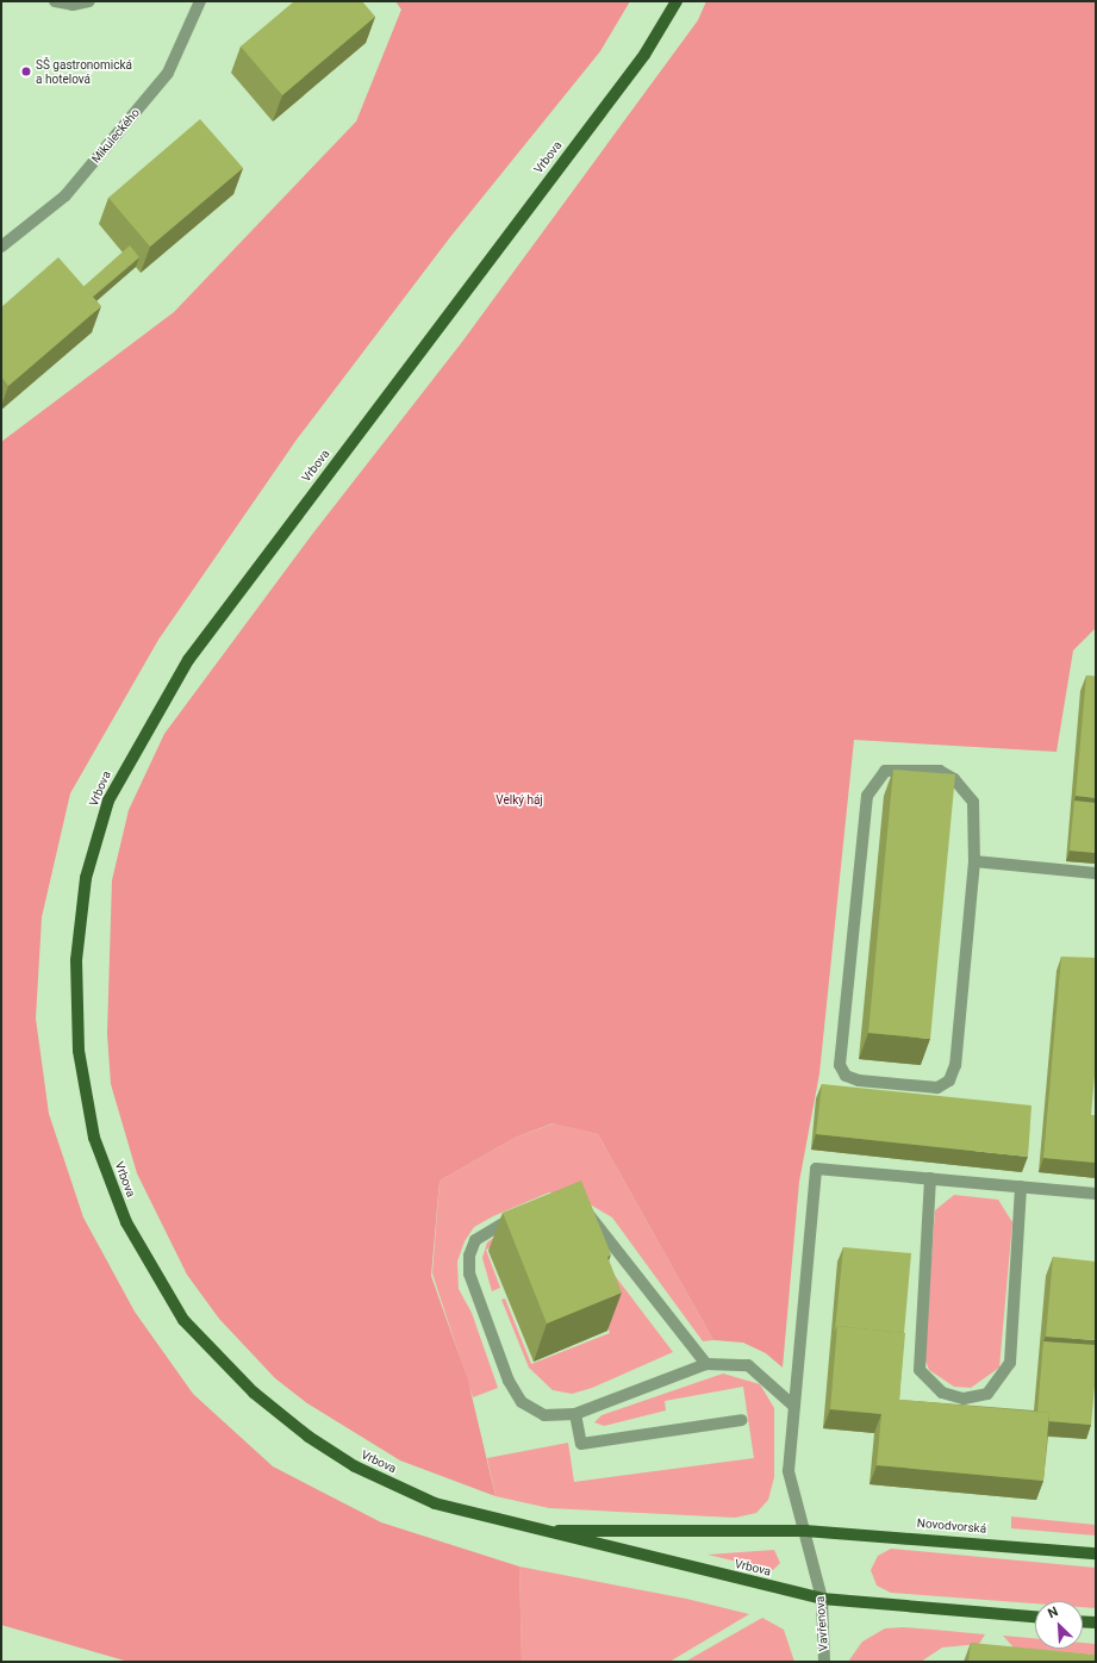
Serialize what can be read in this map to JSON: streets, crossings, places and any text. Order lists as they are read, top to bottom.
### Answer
{
  "streets": {
    "main road": ["Vrbova", "Novodvorská"],
    "street": ["Mikuleckého", "Vavřenova"]
  },
  "crossings": [
    ["Vrbova", "Novodvorská"],
    ["Vrbova", "Vavřenova"],
    ["Novodvorská", "Vavřenova"]
  ],
  "parks": ["Velký háj"],
  "places": ["SŠ gastronomická a hotelová"],
  "north": "top left"
}
